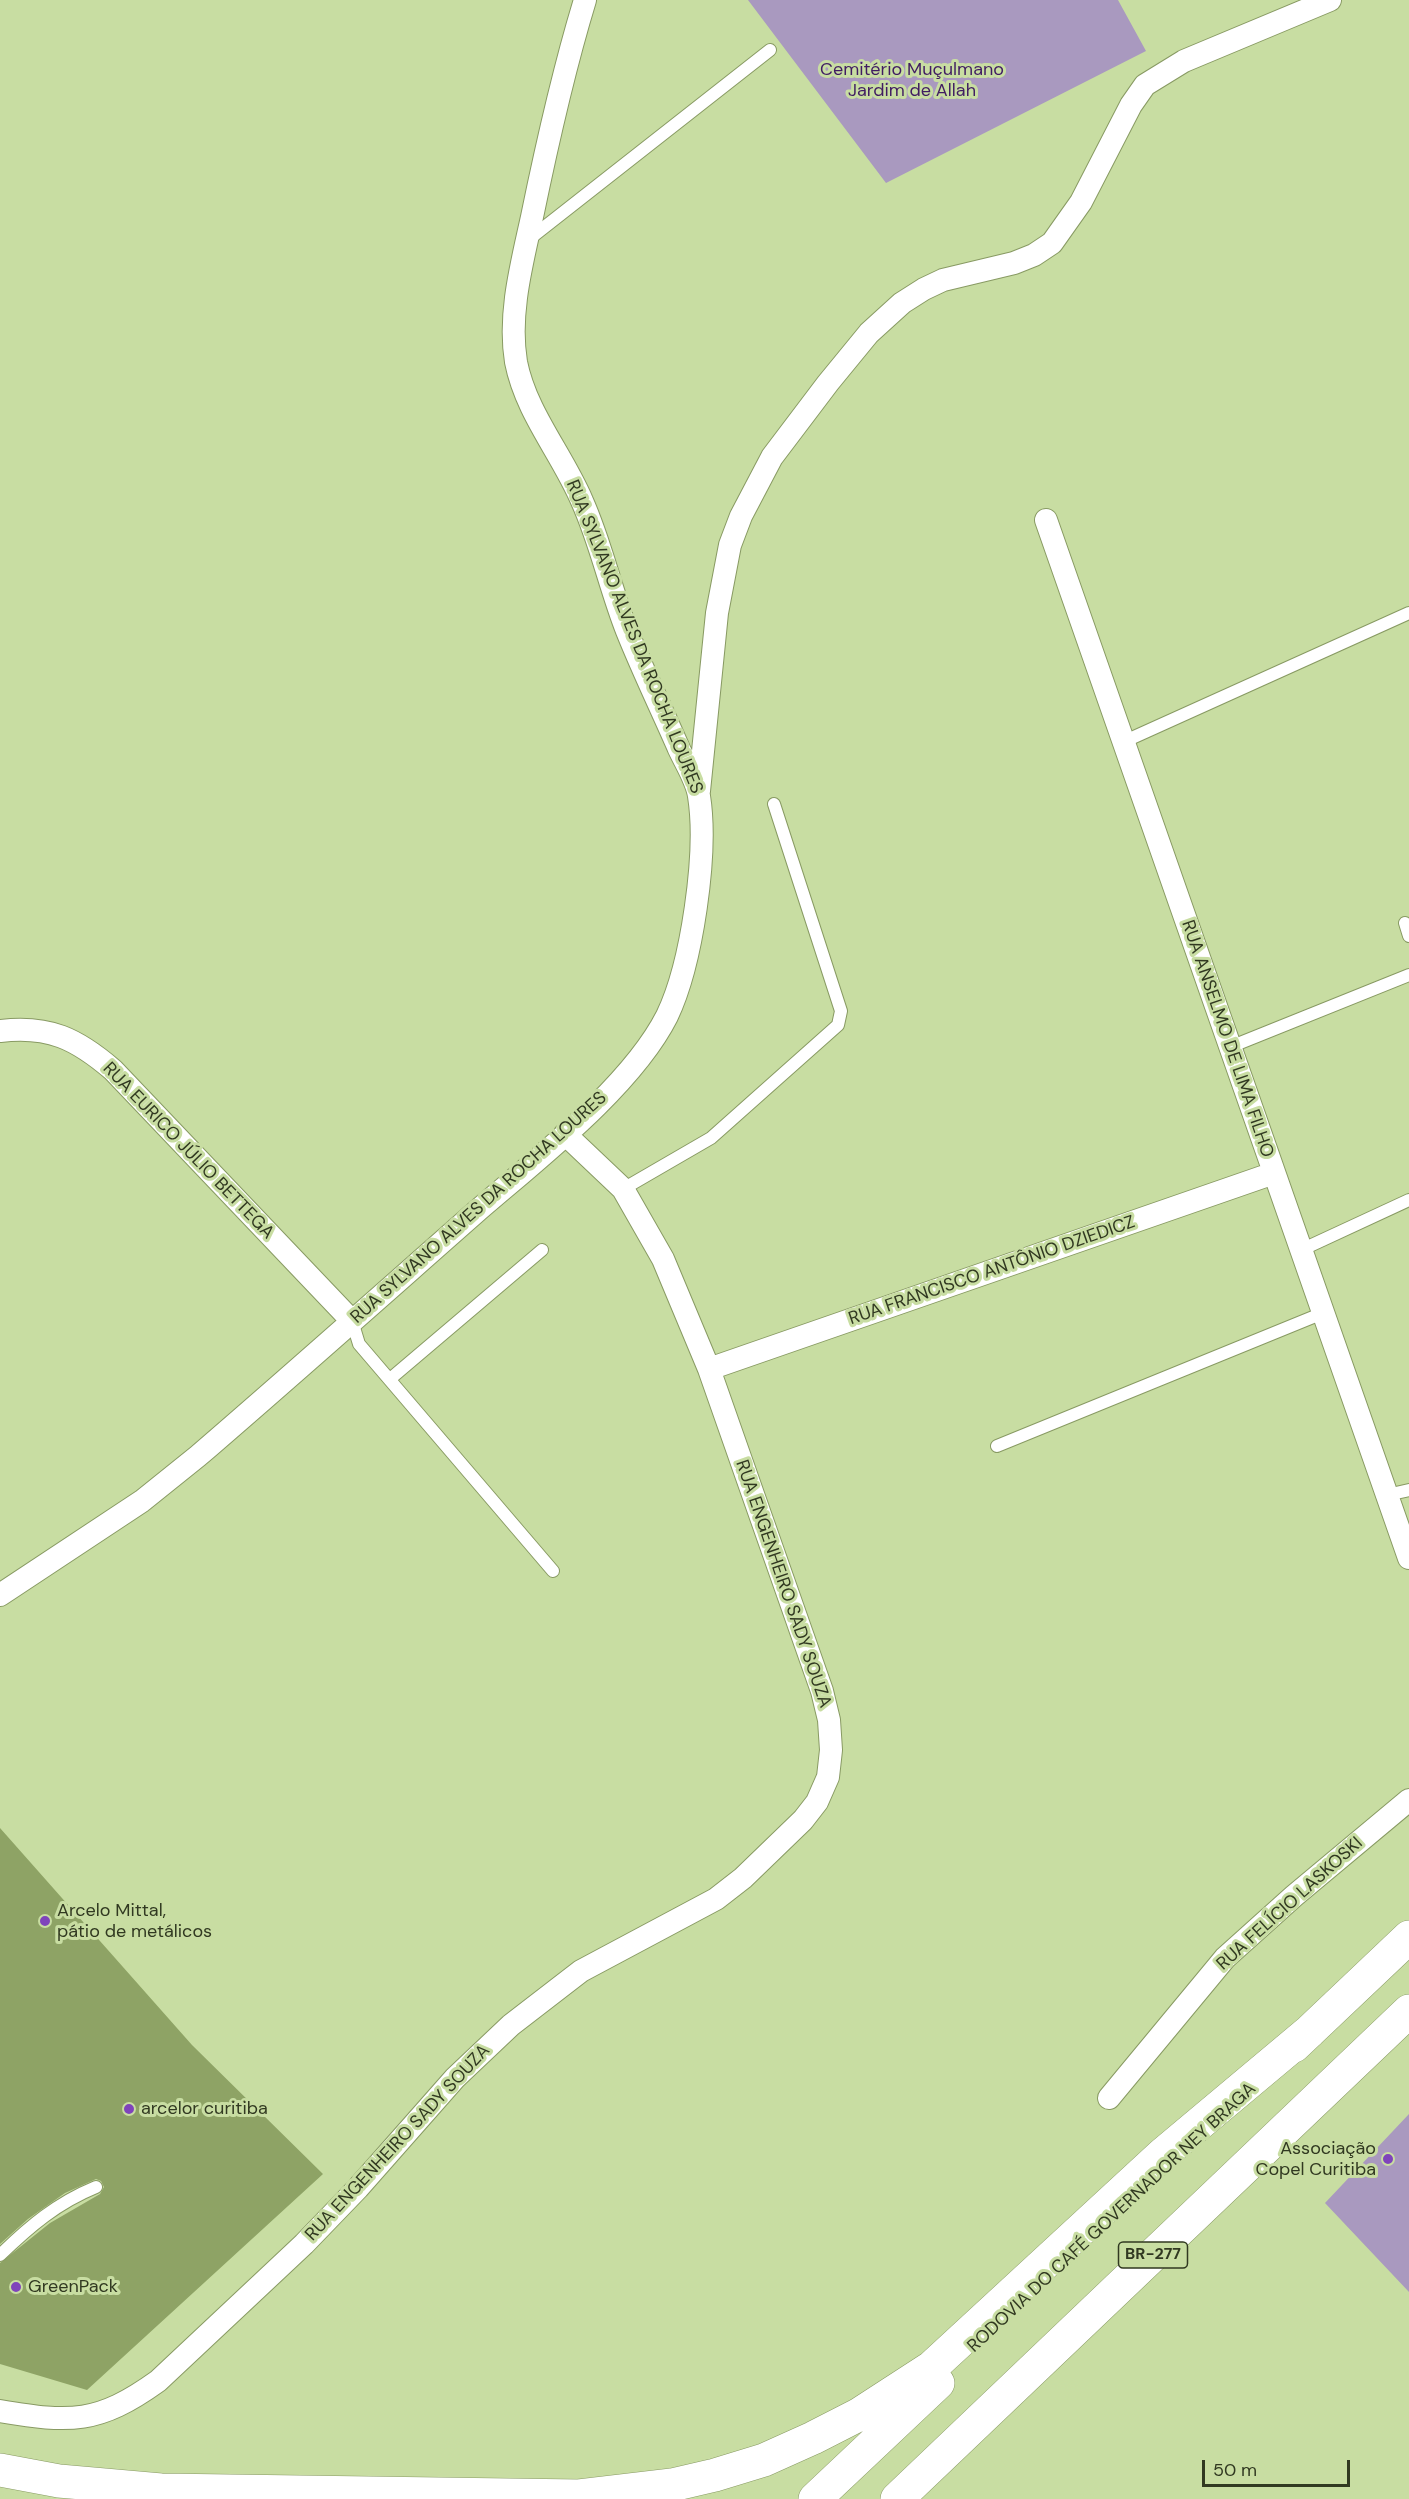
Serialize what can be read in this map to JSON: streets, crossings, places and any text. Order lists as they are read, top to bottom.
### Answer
{
  "streets": {
    "highway": ["RODOVIA DO CAFÉ GOVERNADOR NEY BRAGA", "BR-277"],
    "street": [
      "RUA SYLVANO ALVES DA ROCHA LOURES",
      "RUA ANSELMO DE LIMA FILHO",
      "RUA EURICO JÚLIO BETTEGA",
      "RUA FRANCISCO ANTÔNIO DZIEDICZ",
      "RUA ENGENHEIRO SADY SOUZA",
      "RUA FELÍCIO LASKOSKI"
    ]
  },
  "crossings": [
    ["RUA SYLVANO ALVES DA ROCHA LOURES", "RUA EURICO JÚLIO BETTEGA"],
    ["RUA SYLVANO ALVES DA ROCHA LOURES", "RUA ENGENHEIRO SADY SOUZA"],
    ["RUA ANSELMO DE LIMA FILHO", "RUA FRANCISCO ANTÔNIO DZIEDICZ"],
    ["RUA FRANCISCO ANTÔNIO DZIEDICZ", "RUA ENGENHEIRO SADY SOUZA"]
  ],
  "parks": ["Cemitério Muçulmano Jardim de Allah"],
  "places": [
    "Arcelo Mittal, pátio de metálicos",
    "arcelor curitiba",
    "Associação Copel Curitiba",
    "GreenPack"
  ],
  "scale_bar": "50 m"
}
